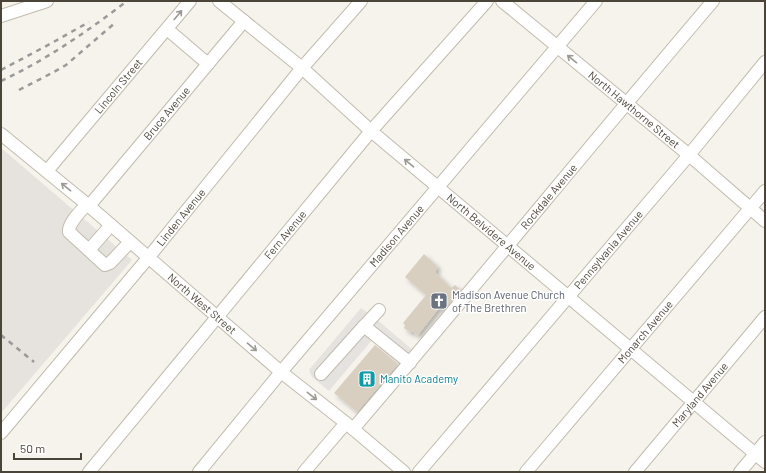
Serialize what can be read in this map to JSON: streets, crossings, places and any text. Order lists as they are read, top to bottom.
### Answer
{
  "streets": {
    "street": [
      "Lincoln Street",
      "North Hawthorne Street",
      "Bruce Avenue",
      "Rockdale Avenue",
      "Linden Avenue",
      "North Belvidere Avenue",
      "Fern Avenue",
      "Madison Avenue",
      "Pennsylvania Avenue",
      "North West Street",
      "Monarch Avenue",
      "Maryland Avenue"
    ]
  },
  "crossings": [
    ["Lincoln Street", "North West Street"],
    ["North Hawthorne Street", "Rockdale Avenue"],
    ["North Hawthorne Street", "Madison Avenue"],
    ["North Hawthorne Street", "Pennsylvania Avenue"],
    ["North Hawthorne Street", "Monarch Avenue"],
    ["Bruce Avenue", "North Belvidere Avenue"],
    ["Bruce Avenue", "North West Street"],
    ["Rockdale Avenue", "North Belvidere Avenue"],
    ["Rockdale Avenue", "North West Street"],
    ["Linden Avenue", "North Belvidere Avenue"],
    ["Linden Avenue", "North West Street"],
    ["North Belvidere Avenue", "Fern Avenue"],
    ["North Belvidere Avenue", "Madison Avenue"],
    ["North Belvidere Avenue", "Pennsylvania Avenue"],
    ["North Belvidere Avenue", "Monarch Avenue"],
    ["North Belvidere Avenue", "Maryland Avenue"],
    ["Fern Avenue", "North West Street"],
    ["Madison Avenue", "North West Street"]
  ],
  "places": {
    "church": ["Madison Avenue Church of The Brethren"],
    "building": ["Manito Academy"]
  },
  "scale_bar": "50 m"
}
